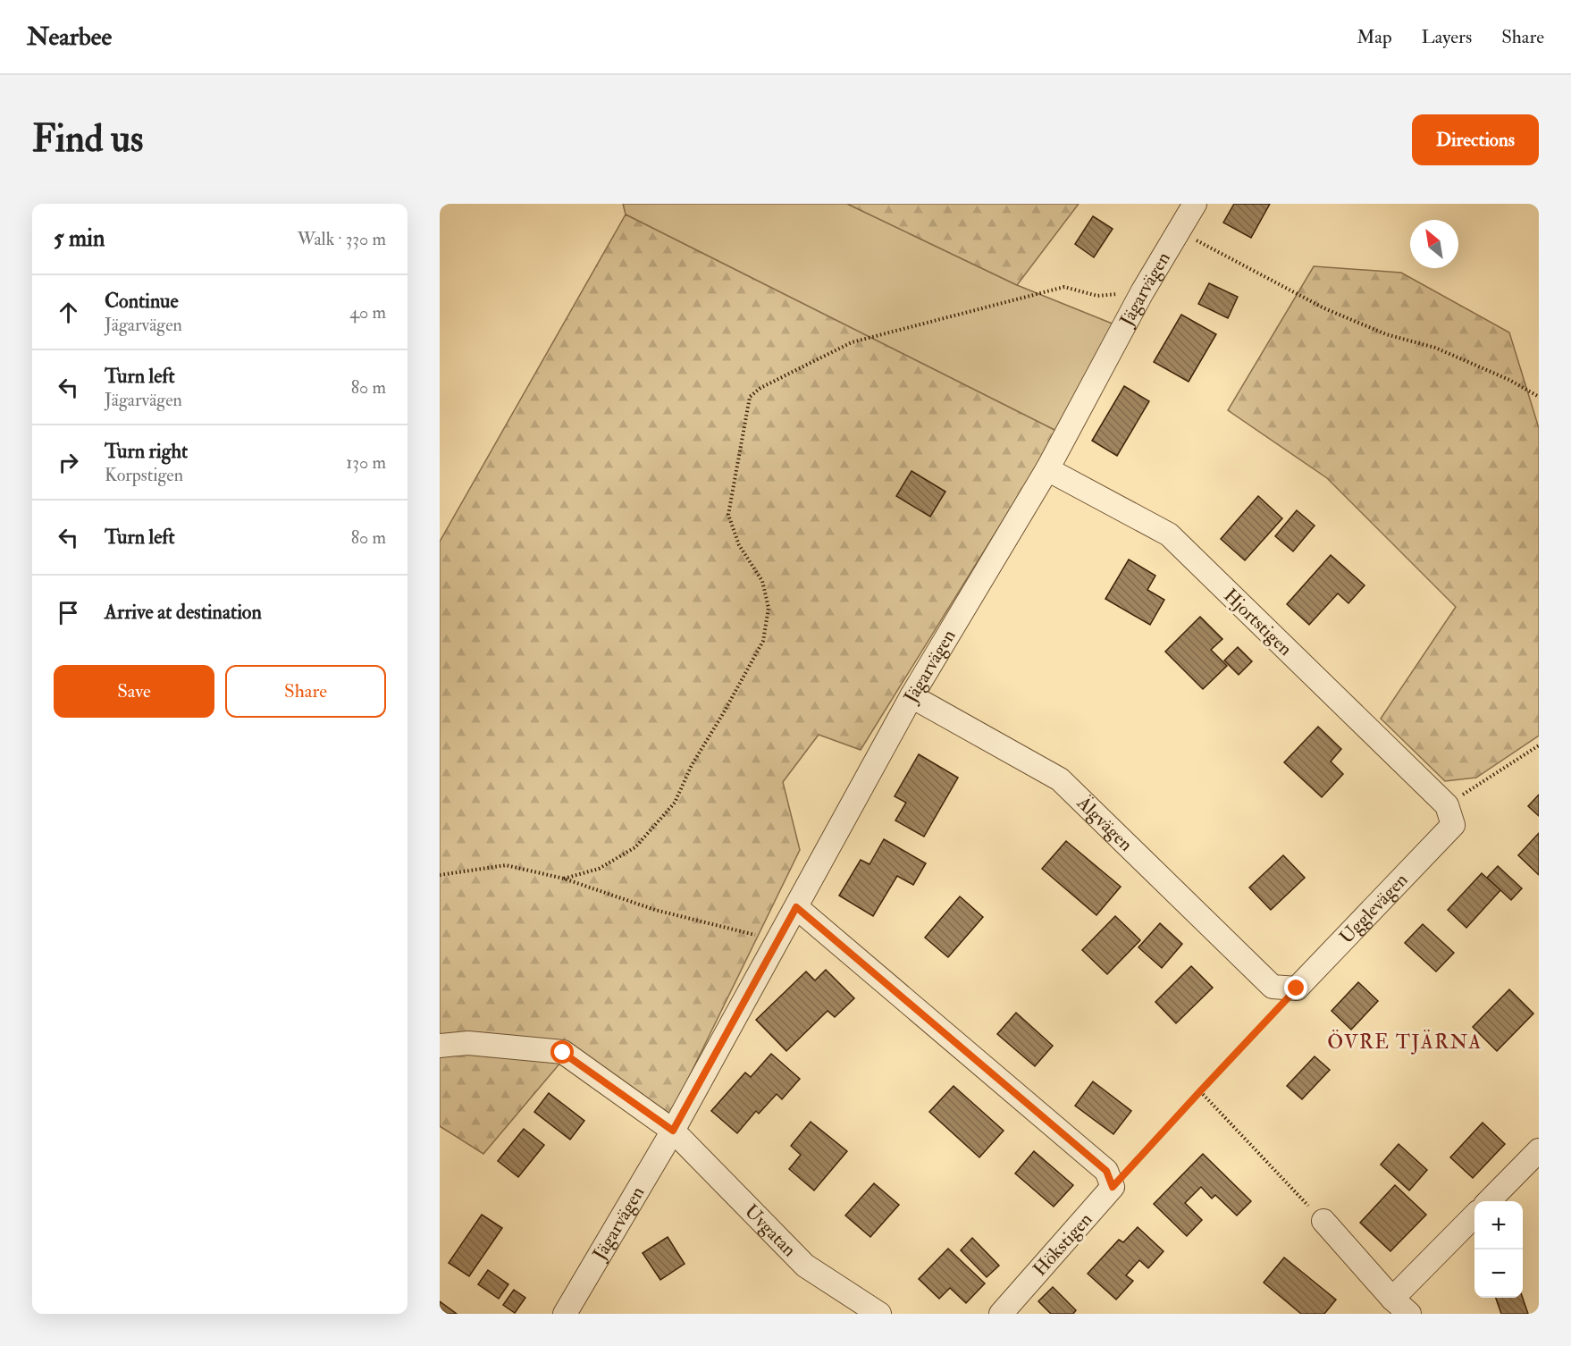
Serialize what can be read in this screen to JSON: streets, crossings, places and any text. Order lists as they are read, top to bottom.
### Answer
{
  "streets": {
    "street": [
      "Jägarvägen",
      "Hjortstigen",
      "Älgvägen",
      "Ugglevägen",
      "Uvgatan",
      "Hökstigen"
    ]
  },
  "crossings": [
    ["Jägarvägen", "Hjortstigen"],
    ["Jägarvägen", "Älgvägen"],
    ["Jägarvägen", "Uvgatan"],
    ["Hjortstigen", "Ugglevägen"],
    ["Älgvägen", "Ugglevägen"]
  ],
  "districts": ["ÖVRE TJÄRNA"],
  "north": "top left",
  "page": {
    "header": "Nearbee",
    "nav": ["Map", "Layers", "Share"],
    "buttons": [
      "Directions",
      ["Save", "Share"]
    ],
    "title": "Find us",
    "heading": ["5 min", "Walk · 330 m"],
    "list": [
      ["Continue", "Jägarvägen", "40 m"],
      ["Turn left", "Jägarvägen", "80 m"],
      ["Turn right", "Korpstigen", "130 m"],
      ["Turn left", "80 m"],
      "Arrive at destination"
    ],
    "map_buttons": ["+", "−"]
  }
}
